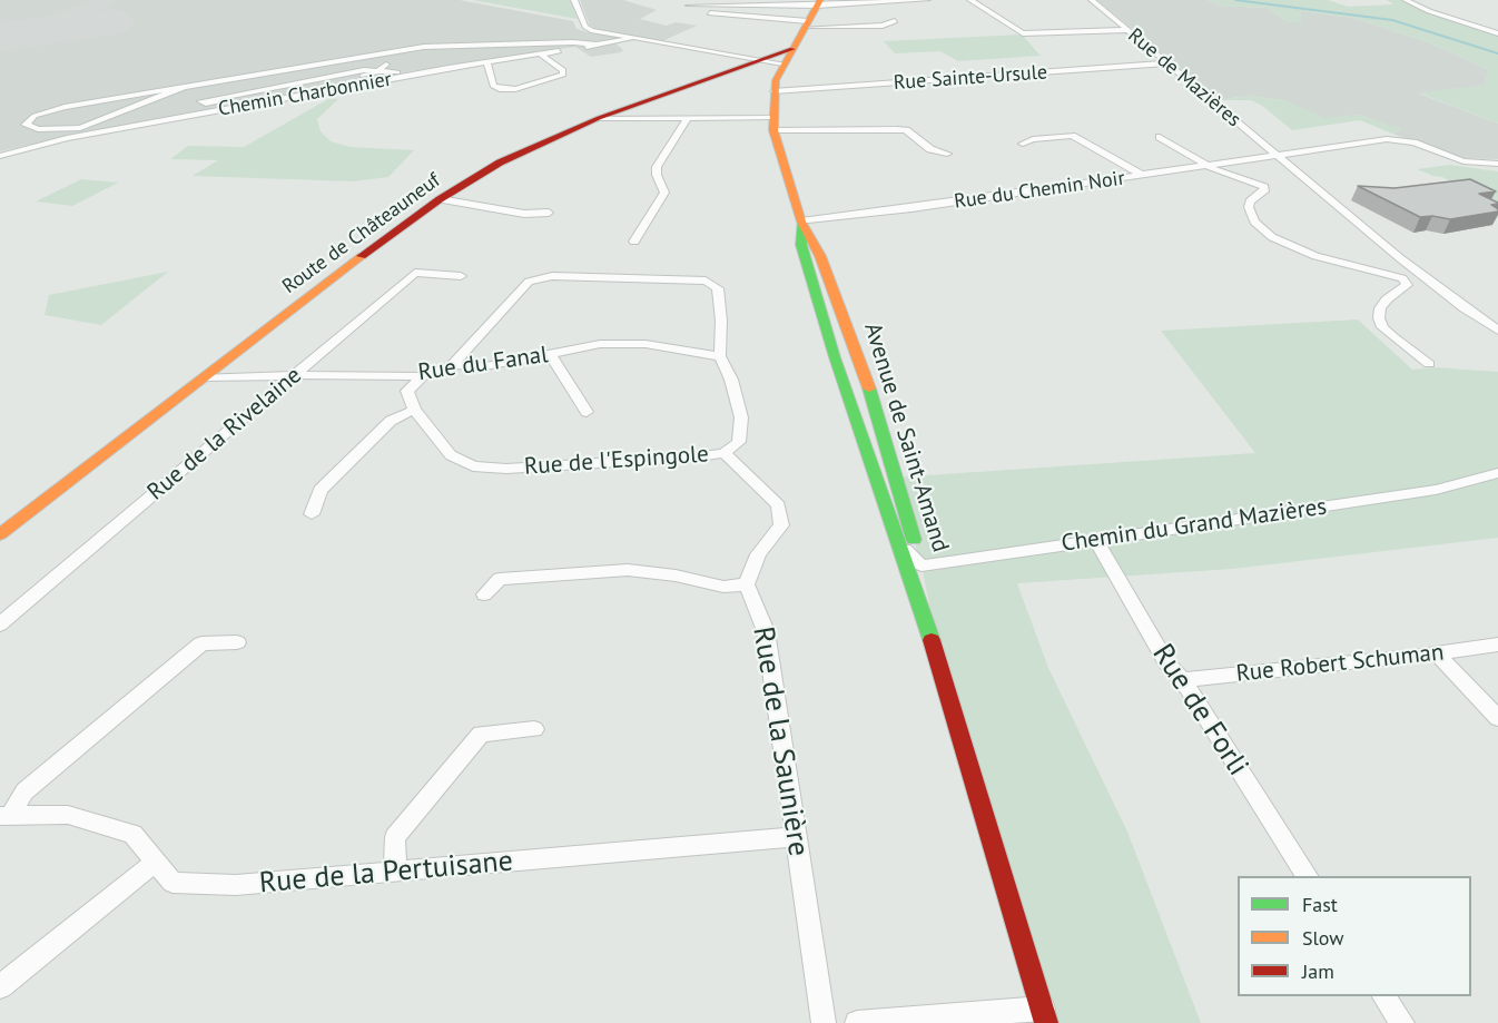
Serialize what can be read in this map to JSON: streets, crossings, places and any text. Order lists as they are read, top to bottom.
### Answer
{
  "streets": {
    "main road": ["Route de Châteauneuf", "Avenue de Saint-Amand"],
    "street": [
      "Rue Sainte-Ursule",
      "Rue de Mazières",
      "Chemin Charbonnier",
      "Rue du Chemin Noir",
      "Rue du Fanal",
      "Rue de la Rivelaine",
      "Rue de l'Espingole",
      "Chemin du Grand Mazières",
      "Rue Robert Schuman",
      "Rue de Forli",
      "Rue de la Saunière",
      "Rue de la Pertuisane"
    ]
  },
  "crossings": [
    ["Rue Sainte-Ursule", "Rue de Mazières"],
    ["Rue Sainte-Ursule", "Avenue de Saint-Amand"],
    ["Rue de Mazières", "Rue du Chemin Noir"],
    ["Rue du Chemin Noir", "Avenue de Saint-Amand"],
    ["Route de Châteauneuf", "Rue du Fanal"],
    ["Route de Châteauneuf", "Avenue de Saint-Amand"],
    ["Rue du Fanal", "Rue de la Rivelaine"],
    ["Rue du Fanal", "Rue de l'Espingole"],
    ["Avenue de Saint-Amand", "Chemin du Grand Mazières"],
    ["Chemin du Grand Mazières", "Rue de Forli"],
    ["Rue Robert Schuman", "Rue de Forli"],
    ["Rue de la Saunière", "Rue de la Pertuisane"]
  ],
  "legend": ["Fast", "Slow", "Jam"]
}
